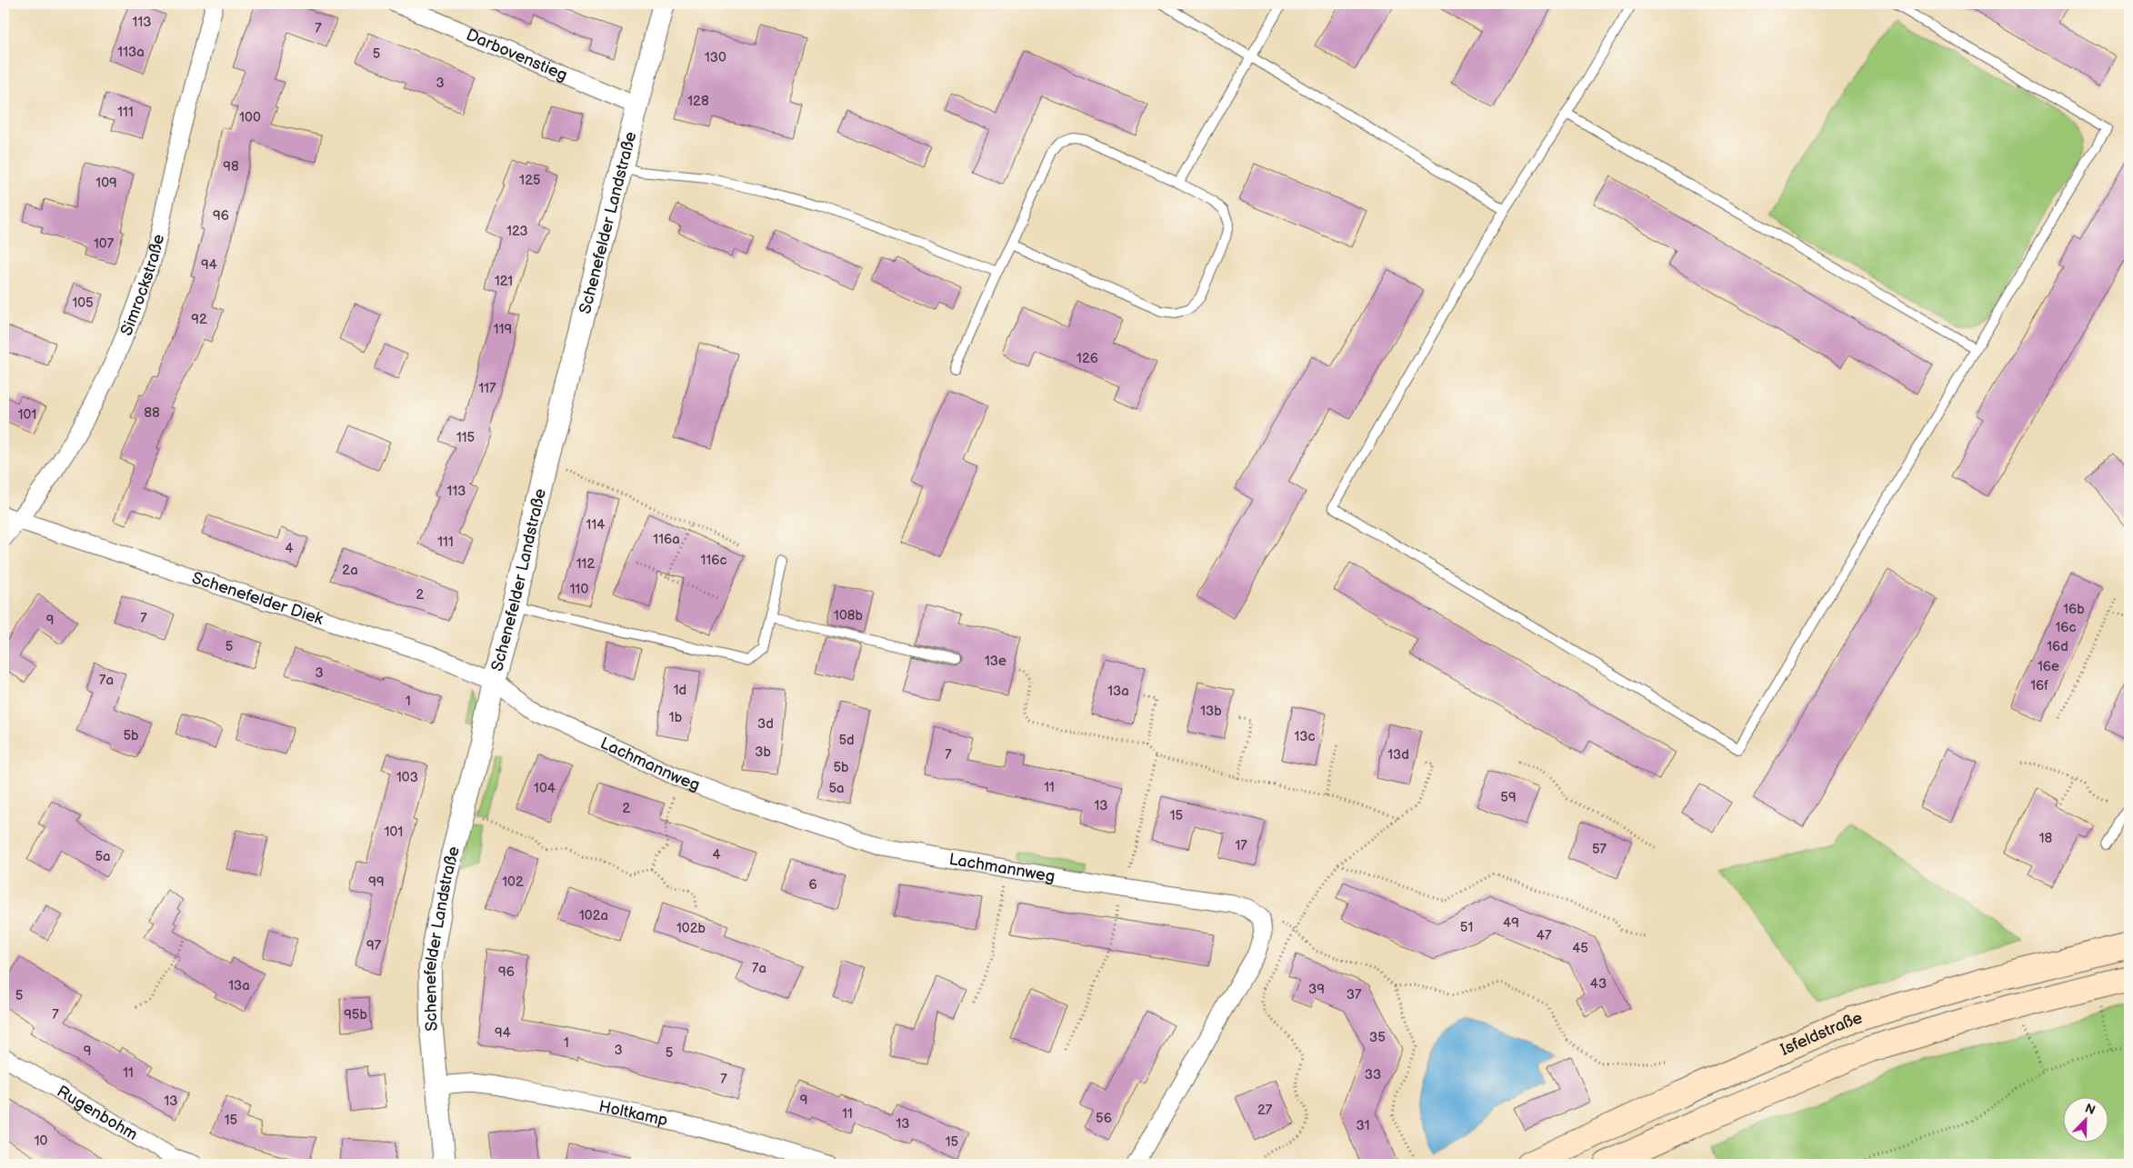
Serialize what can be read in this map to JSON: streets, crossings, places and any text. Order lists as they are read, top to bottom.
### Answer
{
  "streets": {
    "main road": ["Isfeldstraße"],
    "street": [
      "Darbovenstieg",
      "Schenefelder Landstraße",
      "Simrockstraße",
      "Schenefelder Diek",
      "Lachmannweg",
      "Holtkamp",
      "Rugenbohm"
    ]
  },
  "crossings": [
    ["Darbovenstieg", "Schenefelder Landstraße"],
    ["Schenefelder Landstraße", "Schenefelder Diek"],
    ["Schenefelder Landstraße", "Lachmannweg"],
    ["Schenefelder Landstraße", "Holtkamp"],
    ["Simrockstraße", "Schenefelder Diek"],
    ["Schenefelder Diek", "Lachmannweg"]
  ],
  "house_numbers": [
    "113",
    "7",
    "113a",
    "5",
    "130",
    "3",
    "128",
    "111",
    "100",
    "98",
    "125",
    "109",
    "96",
    "123",
    "107",
    "94",
    "121",
    "105",
    "92",
    "119",
    "126",
    "117",
    "88",
    "101",
    "115",
    "113",
    "114",
    "116a",
    "111",
    "4",
    "116c",
    "112",
    "2a",
    "110",
    "2",
    "16b",
    "108b",
    "7",
    "9",
    "16c",
    "5",
    "16d",
    "13e",
    "16e",
    "3",
    "7a",
    "16f",
    "1d",
    "13a",
    "1",
    "13b",
    "1b",
    "3d",
    "5b",
    "13c",
    "5d",
    "3b",
    "7",
    "13d",
    "5b",
    "103",
    "11",
    "104",
    "5a",
    "59",
    "13",
    "2",
    "15",
    "101",
    "18",
    "17",
    "57",
    "4",
    "5a",
    "99",
    "102",
    "6",
    "102a",
    "49",
    "51",
    "102b",
    "47",
    "97",
    "45",
    "7a",
    "96",
    "43",
    "13a",
    "39",
    "37",
    "5",
    "7",
    "95b",
    "94",
    "35",
    "1",
    "3",
    "9",
    "5",
    "11",
    "33",
    "7",
    "9",
    "13",
    "27",
    "11",
    "56",
    "15",
    "13",
    "31",
    "10",
    "15"
  ],
  "north": "top right"
}
